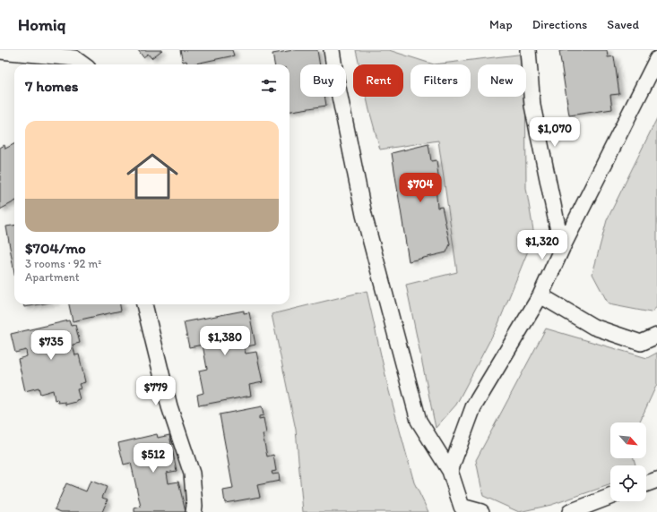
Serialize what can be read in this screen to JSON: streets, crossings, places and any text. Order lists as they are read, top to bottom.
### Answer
{
  "north": "bottom right",
  "page": {
    "header": "Homiq",
    "nav": ["Map", "Directions", "Saved"],
    "chip": [
      "Buy",
      "Rent",
      "Filters",
      "New"
    ],
    "heading": "7 homes",
    "list": [
      {
        "name": "$704/mo",
        "note": "3 rooms · 92 m² · Apartment"
      }
    ],
    "price": [
      "$1,070",
      "$704",
      "$1,320",
      "$1,380",
      "$735",
      "$779",
      "$512"
    ]
  }
}
